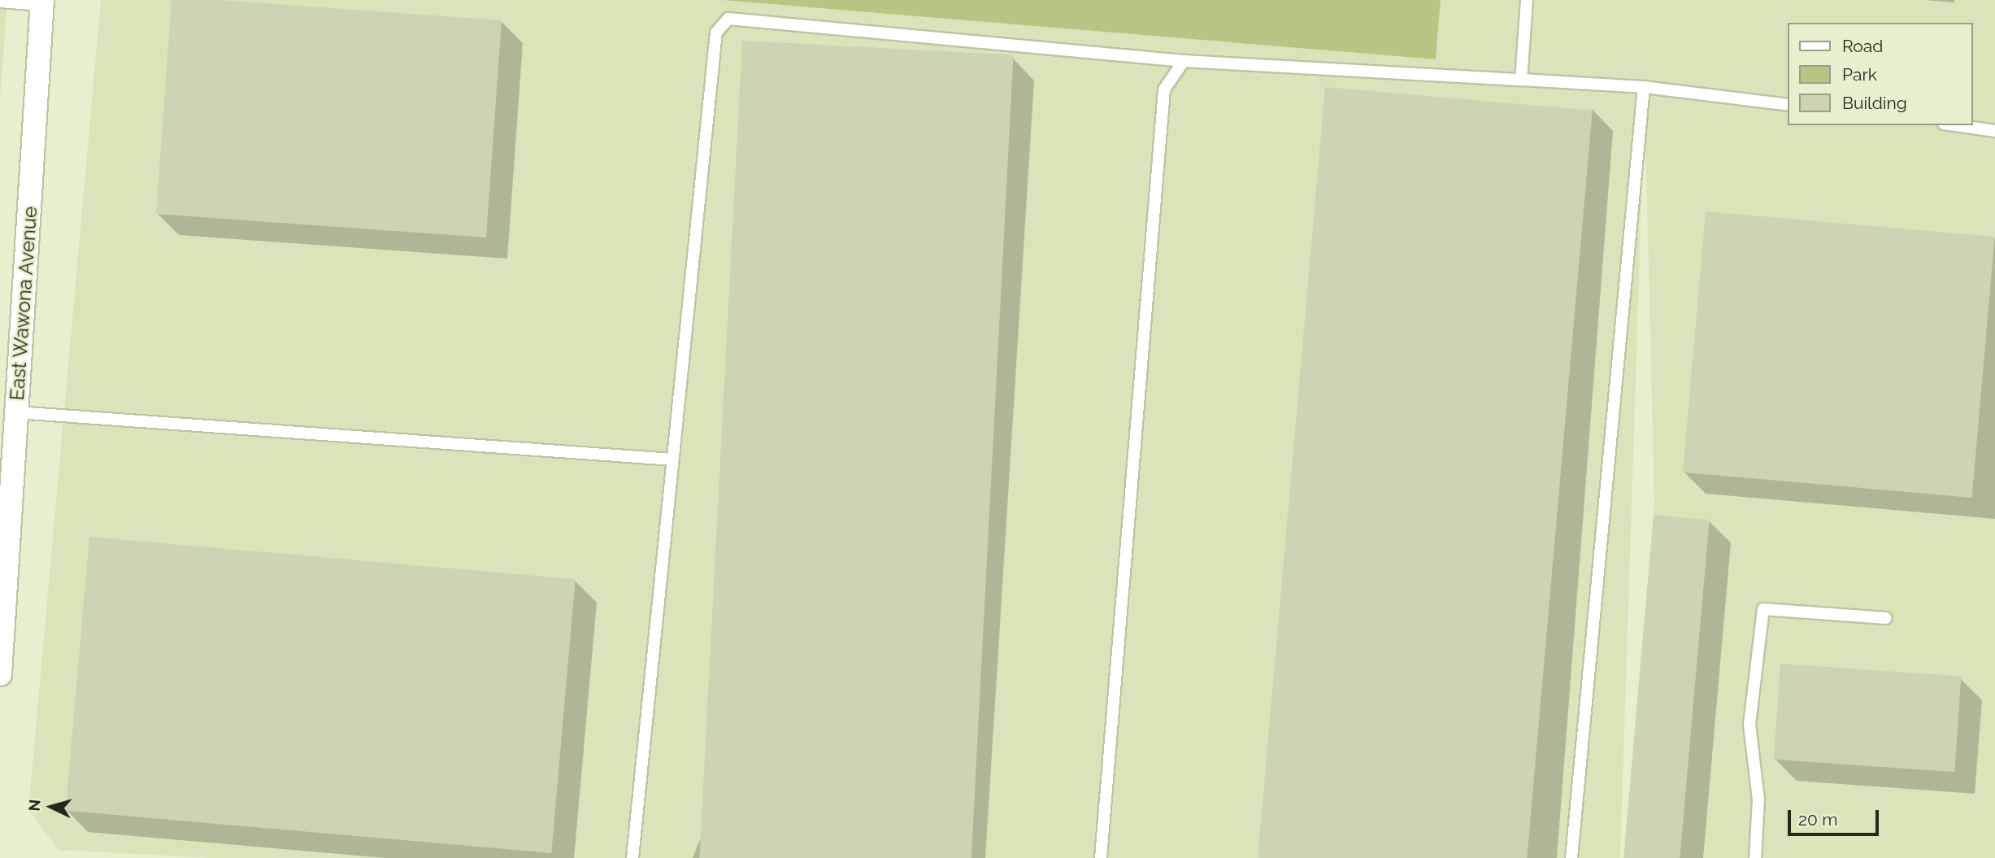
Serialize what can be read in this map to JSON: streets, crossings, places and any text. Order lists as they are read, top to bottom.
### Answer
{
  "streets": {
    "street": ["East Wawona Avenue"]
  },
  "legend": ["Road", "Park", "Building"],
  "scale_bar": "20 m",
  "north": "left"
}
